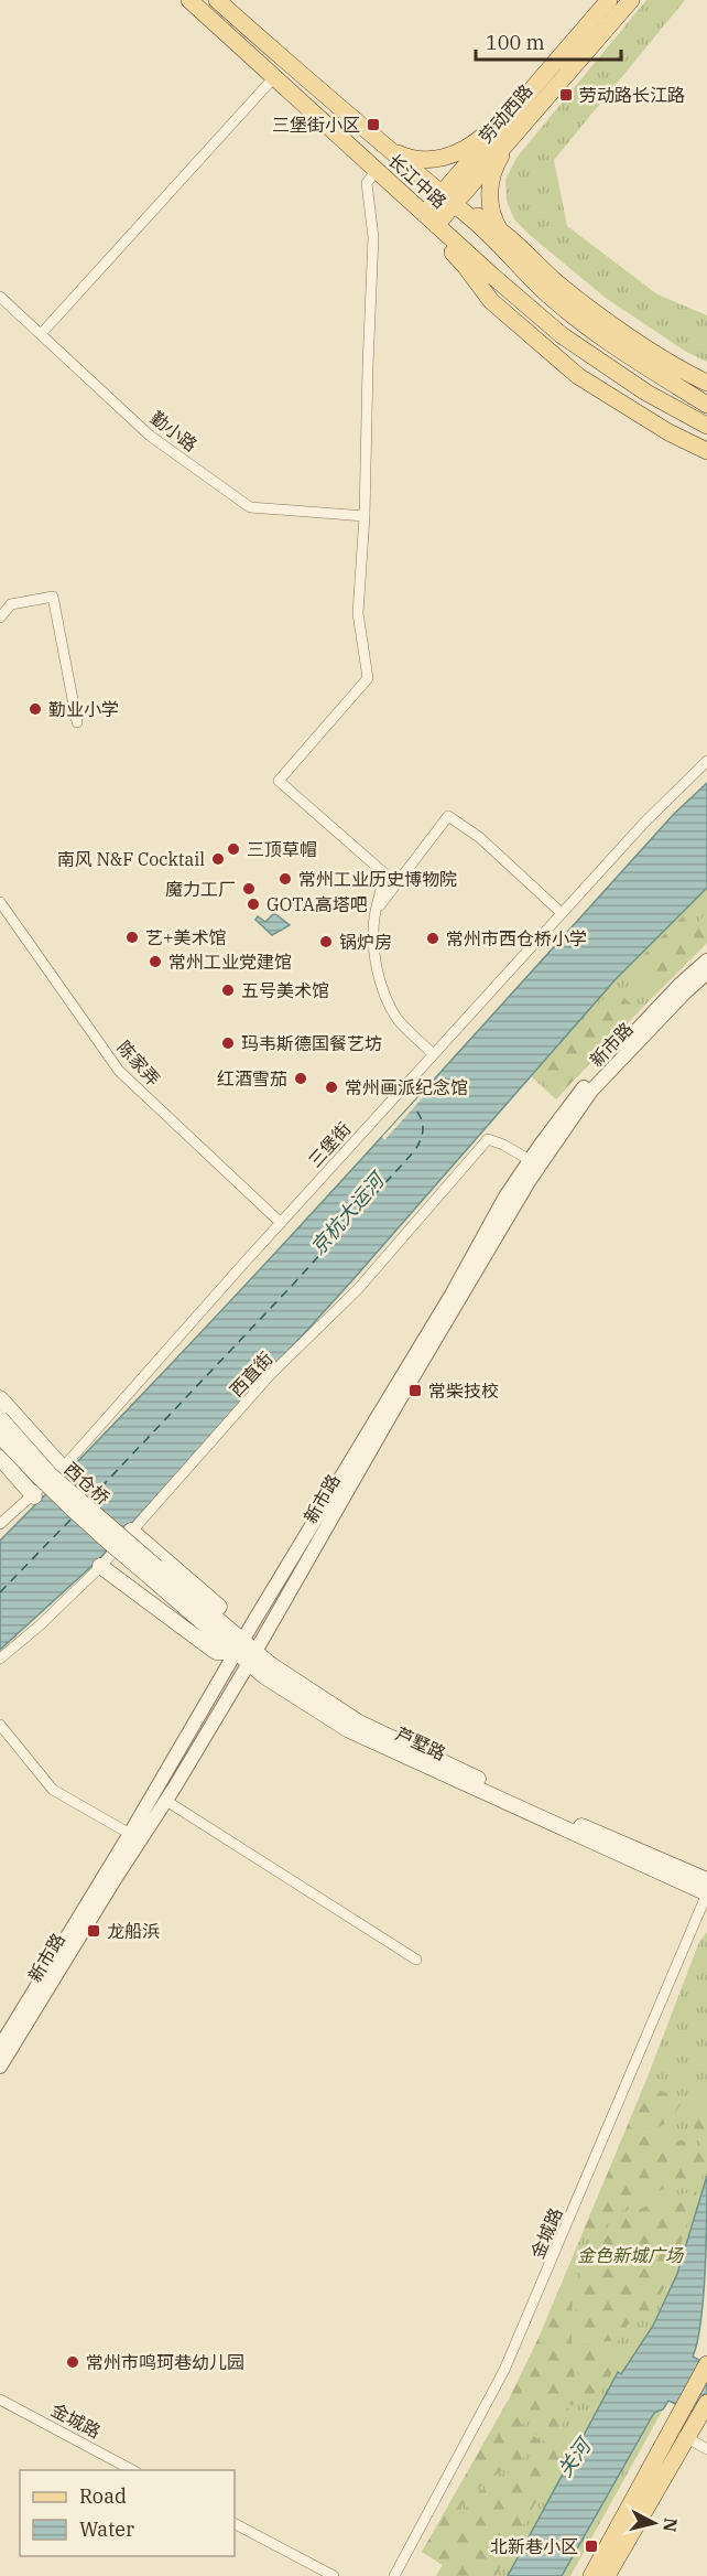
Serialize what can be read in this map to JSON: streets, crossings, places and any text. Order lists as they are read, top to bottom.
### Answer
{
  "streets": {
    "main road": [
      "劳动西路",
      "长江中路",
      "西仓桥",
      "芦墅路"
    ],
    "street": [
      "勤小路",
      "新市路",
      "陈家弄",
      "三堡街",
      "西直街",
      "金城路"
    ]
  },
  "crossings": [
    ["劳动西路", "长江中路"],
    ["新市路", "西直街"],
    ["新市路", "芦墅路"],
    ["陈家弄", "三堡街"],
    ["西仓桥", "芦墅路"],
    ["芦墅路", "金城路"]
  ],
  "water": ["京杭大运河", "关河"],
  "parks": ["金色新城广场"],
  "places": {
    "transit": [
      "劳动路长江路",
      "三堡街小区",
      "常柴技校",
      "龙船浜",
      "北新巷小区"
    ],
    "other": [
      "勤业小学",
      "三顶草帽",
      "南风 N&F Cocktail",
      "常州工业历史博物院",
      "魔力工厂",
      "GOTA高塔吧",
      "艺+美术馆",
      "常州市西仓桥小学",
      "锅炉房",
      "常州工业党建馆",
      "五号美术馆",
      "玛韦斯德国餐艺坊",
      "红酒雪茄",
      "常州画派纪念馆",
      "常州市鸣珂巷幼儿园"
    ]
  },
  "legend": ["Road", "Water"],
  "scale_bar": "100 m",
  "north": "right"
}
